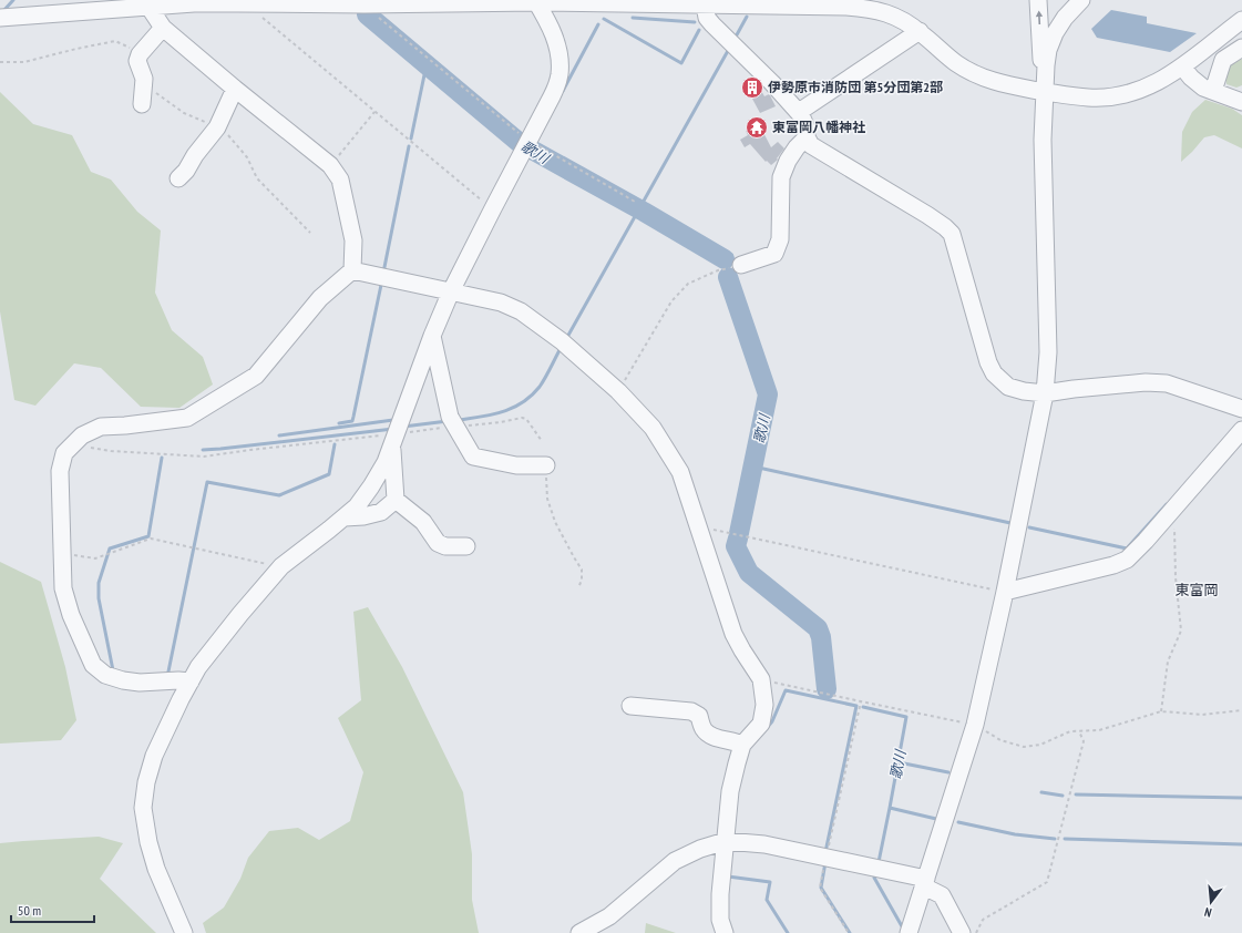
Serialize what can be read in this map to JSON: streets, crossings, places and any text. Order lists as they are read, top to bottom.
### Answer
{
  "districts": ["東富岡"],
  "water": ["歌川"],
  "places": {
    "building": ["伊勢原市消防団 第5分団第2部"],
    "temple": ["東富岡八幡神社"]
  },
  "scale_bar": "50 m",
  "north": "bottom"
}
